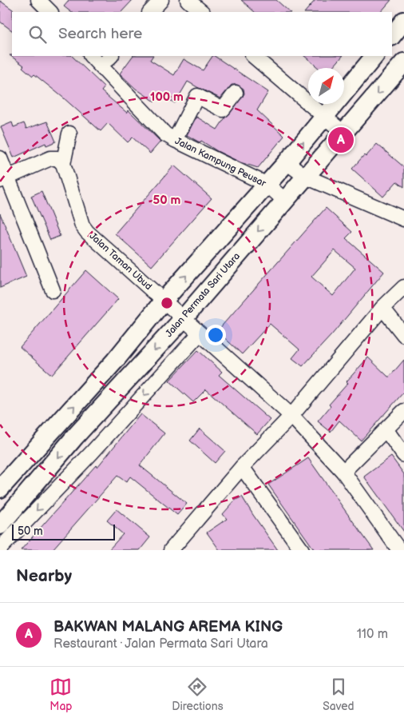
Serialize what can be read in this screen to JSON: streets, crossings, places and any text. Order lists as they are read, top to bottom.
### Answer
{
  "streets": {
    "street": ["Jalan Kampung Peusar", "Jalan Taman Ubud", "Jalan Permata Sari Utara"]
  },
  "crossings": [
    ["Jalan Kampung Peusar", "Jalan Permata Sari Utara"],
    ["Jalan Taman Ubud", "Jalan Permata Sari Utara"]
  ],
  "scale_bar": "50 m",
  "north": "top right",
  "page": {
    "search": "Search here",
    "pins": "A",
    "scale": "50 m",
    "heading": "Nearby",
    "list": [
      {
        "mark": "A",
        "name": "BAKWAN MALANG AREMA KING",
        "note": "Restaurant · Jalan Permata Sari Utara",
        "value": "110 m"
      }
    ],
    "nav": ["Map", "Directions", "Saved"]
  },
  "rings": ["100 m", "50 m"]
}
